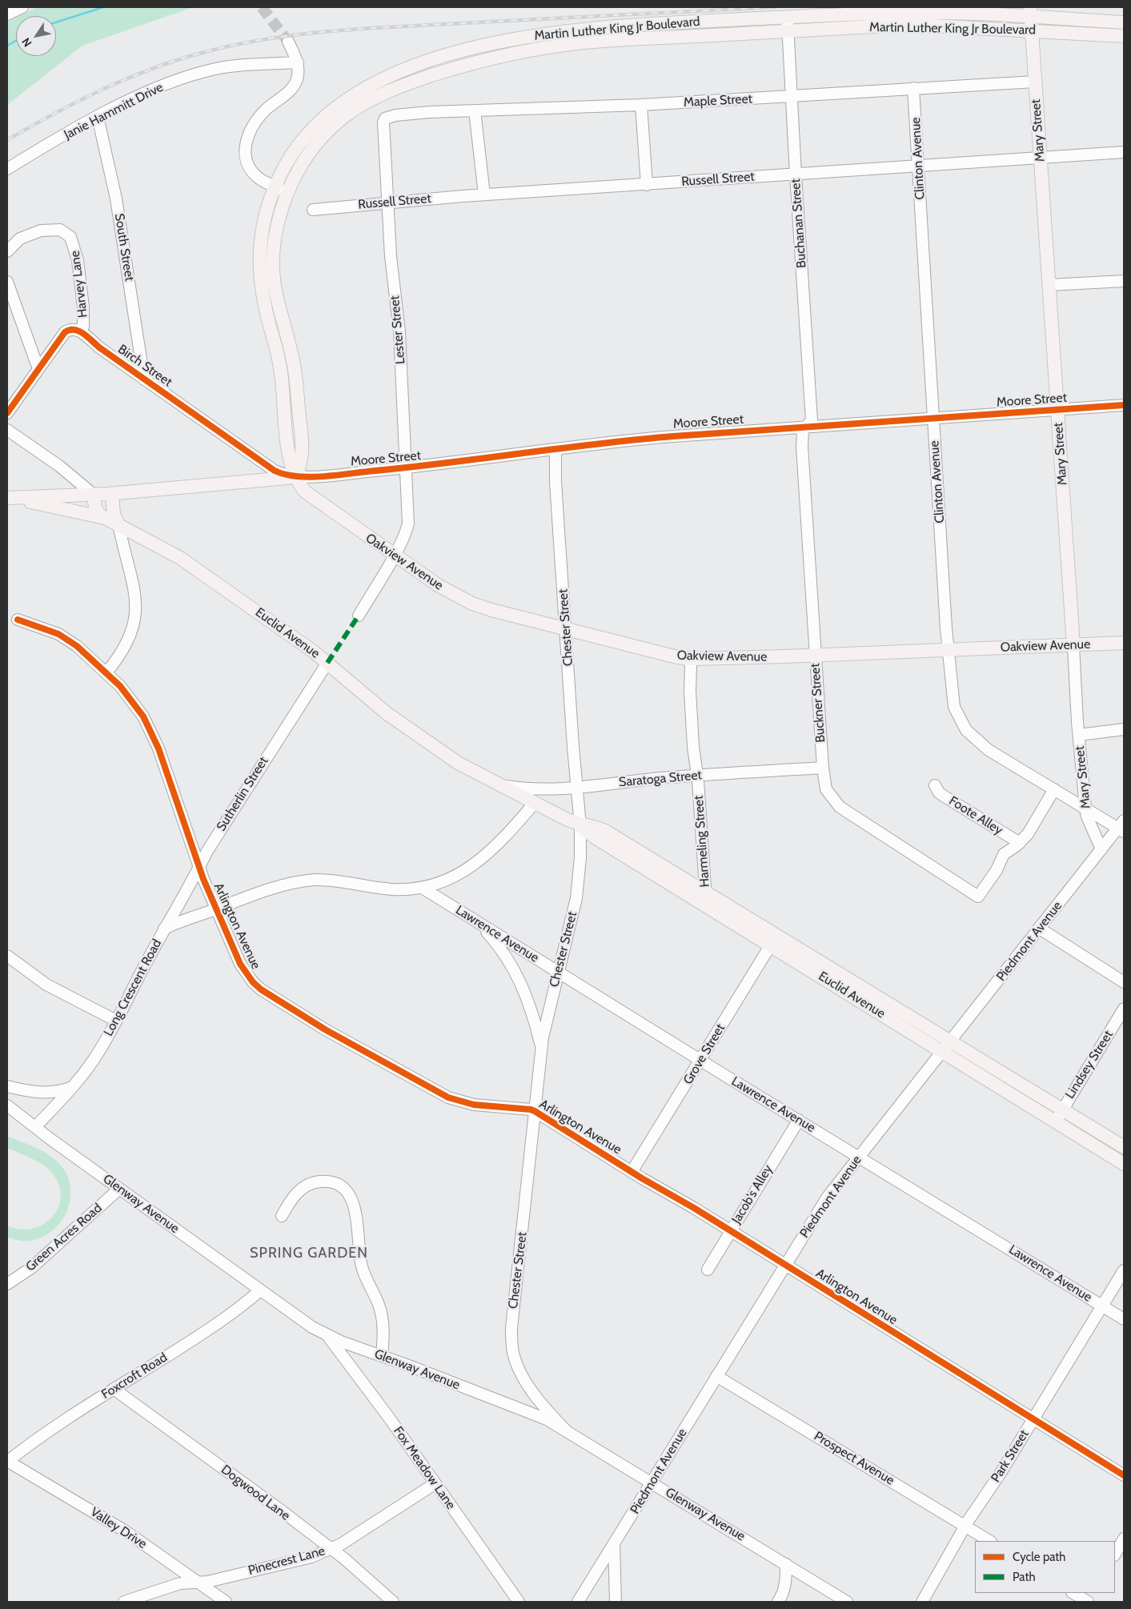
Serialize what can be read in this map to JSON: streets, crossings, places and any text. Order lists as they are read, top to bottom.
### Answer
{
  "streets": {
    "main road": [
      "Martin Luther King Jr Boulevard",
      "Mary Street",
      "Moore Street",
      "Oakview Avenue",
      "Euclid Avenue"
    ],
    "street": [
      "Maple Street",
      "Janie Hammitt Drive",
      "Clinton Avenue",
      "Russell Street",
      "Buchanan Street",
      "South Street",
      "Harvey Lane",
      "Lester Street",
      "Birch Street",
      "Chester Street",
      "Buckner Street",
      "Saratoga Street",
      "Sutherlin Street",
      "Foote Alley",
      "Harmeling Street",
      "Arlington Avenue",
      "Lawrence Avenue",
      "Piedmont Avenue",
      "Long Crescent Road",
      "Grove Street",
      "Lindsey Street",
      "Jacob's Alley",
      "Glenway Avenue",
      "Green Acres Road",
      "Foxcroft Road",
      "Park Street",
      "Prospect Avenue",
      "Fox Meadow Lane",
      "Dogwood Lane",
      "Valley Drive",
      "Pinecrest Lane"
    ]
  },
  "crossings": [
    ["Martin Luther King Jr Boulevard", "Mary Street"],
    ["Martin Luther King Jr Boulevard", "Buchanan Street"],
    ["Martin Luther King Jr Boulevard", "Birch Street"],
    ["Martin Luther King Jr Boulevard", "Moore Street"],
    ["Martin Luther King Jr Boulevard", "Oakview Avenue"],
    ["Maple Street", "Mary Street"],
    ["Maple Street", "Clinton Avenue"],
    ["Maple Street", "Buchanan Street"],
    ["Maple Street", "Lester Street"],
    ["Janie Hammitt Drive", "South Street"],
    ["Mary Street", "Clinton Avenue"],
    ["Mary Street", "Russell Street"],
    ["Mary Street", "Moore Street"],
    ["Mary Street", "Oakview Avenue"],
    ["Mary Street", "Piedmont Avenue"],
    ["Clinton Avenue", "Russell Street"],
    ["Clinton Avenue", "Moore Street"],
    ["Clinton Avenue", "Oakview Avenue"],
    ["Clinton Avenue", "Piedmont Avenue"],
    ["Russell Street", "Buchanan Street"],
    ["Russell Street", "Lester Street"],
    ["Buchanan Street", "Moore Street"],
    ["Buchanan Street", "Buckner Street"],
    ["South Street", "Birch Street"],
    ["Harvey Lane", "Birch Street"],
    ["Lester Street", "Moore Street"],
    ["Lester Street", "Oakview Avenue"],
    ["Birch Street", "Moore Street"],
    ["Birch Street", "Oakview Avenue"],
    ["Moore Street", "Oakview Avenue"],
    ["Moore Street", "Chester Street"],
    ["Moore Street", "Euclid Avenue"],
    ["Moore Street", "Buckner Street"],
    ["Oakview Avenue", "Chester Street"],
    ["Oakview Avenue", "Buckner Street"],
    ["Oakview Avenue", "Harmeling Street"],
    ["Chester Street", "Euclid Avenue"],
    ["Chester Street", "Saratoga Street"],
    ["Chester Street", "Arlington Avenue"],
    ["Chester Street", "Lawrence Avenue"],
    ["Chester Street", "Glenway Avenue"],
    ["Euclid Avenue", "Saratoga Street"],
    ["Euclid Avenue", "Sutherlin Street"],
    ["Euclid Avenue", "Harmeling Street"],
    ["Euclid Avenue", "Piedmont Avenue"],
    ["Euclid Avenue", "Long Crescent Road"],
    ["Euclid Avenue", "Grove Street"],
    ["Euclid Avenue", "Lindsey Street"],
    ["Buckner Street", "Saratoga Street"],
    ["Buckner Street", "Foote Alley"],
    ["Saratoga Street", "Harmeling Street"],
    ["Sutherlin Street", "Arlington Avenue"],
    ["Sutherlin Street", "Long Crescent Road"],
    ["Arlington Avenue", "Piedmont Avenue"],
    ["Arlington Avenue", "Long Crescent Road"],
    ["Arlington Avenue", "Grove Street"],
    ["Arlington Avenue", "Jacob's Alley"],
    ["Arlington Avenue", "Park Street"],
    ["Lawrence Avenue", "Piedmont Avenue"],
    ["Lawrence Avenue", "Long Crescent Road"],
    ["Lawrence Avenue", "Grove Street"],
    ["Lawrence Avenue", "Jacob's Alley"],
    ["Lawrence Avenue", "Park Street"],
    ["Piedmont Avenue", "Glenway Avenue"],
    ["Piedmont Avenue", "Prospect Avenue"],
    ["Glenway Avenue", "Green Acres Road"],
    ["Glenway Avenue", "Foxcroft Road"],
    ["Glenway Avenue", "Fox Meadow Lane"],
    ["Foxcroft Road", "Dogwood Lane"],
    ["Foxcroft Road", "Valley Drive"],
    ["Park Street", "Prospect Avenue"],
    ["Fox Meadow Lane", "Pinecrest Lane"],
    ["Dogwood Lane", "Pinecrest Lane"],
    ["Valley Drive", "Pinecrest Lane"]
  ],
  "districts": ["SPRING GARDEN"],
  "legend": ["Cycle path", "Path"],
  "north": "bottom left"
}
